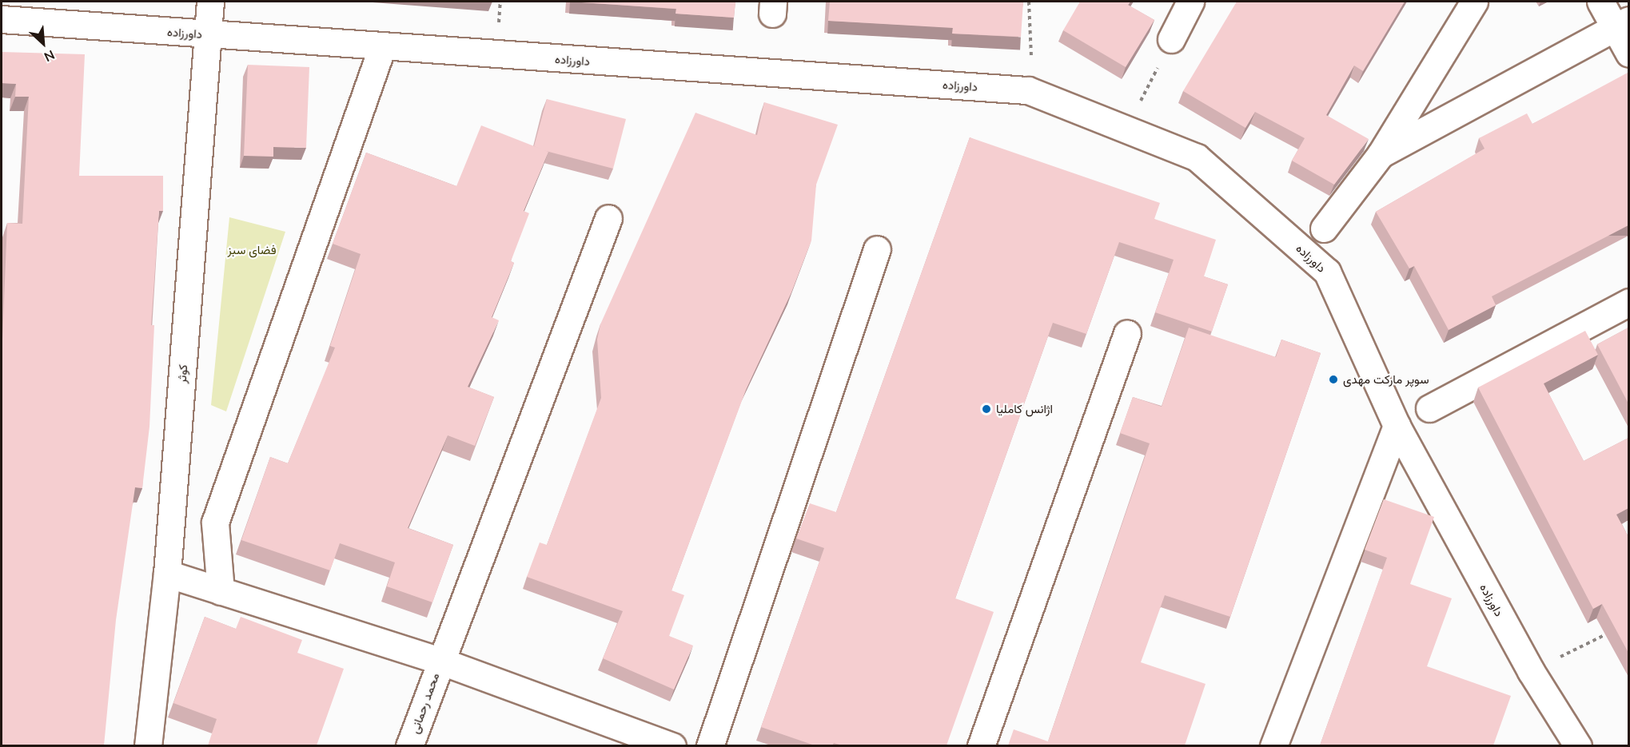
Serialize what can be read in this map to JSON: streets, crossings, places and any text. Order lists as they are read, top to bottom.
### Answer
{
  "streets": {
    "street": ["داورزاده", "کوثر", "محمد رحمانی"]
  },
  "crossings": [
    ["داورزاده", "کوثر"]
  ],
  "parks": ["فضای سبز"],
  "places": ["سوپر مارکت مهدی", "اژانس کاملیا"],
  "north": "bottom right"
}
